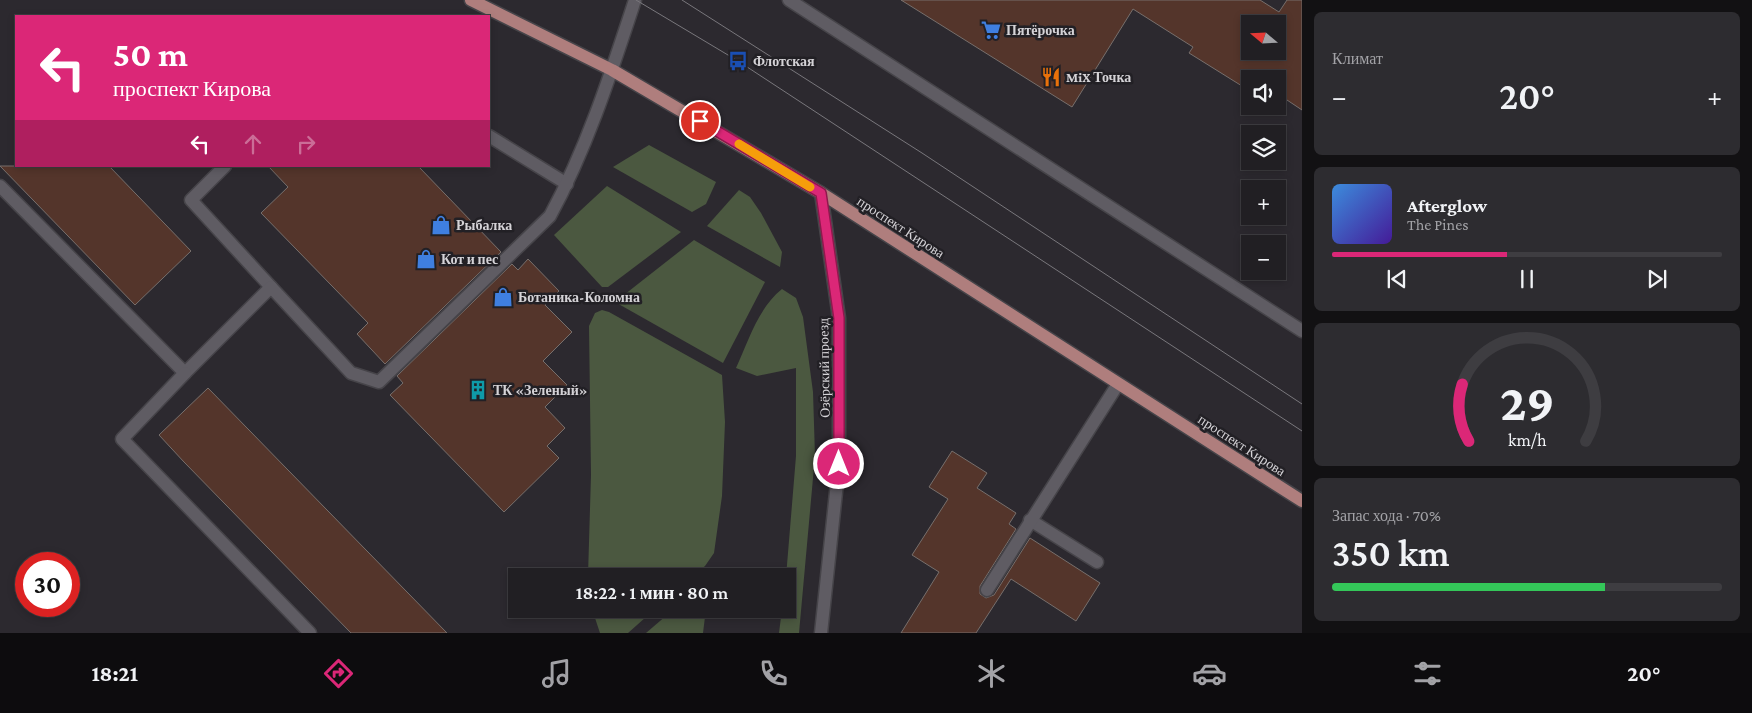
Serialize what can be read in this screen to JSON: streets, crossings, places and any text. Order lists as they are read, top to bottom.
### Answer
{
  "streets": {
    "main road": ["проспект Кирова"],
    "street": ["Озёрский проезд"]
  },
  "crossings": [
    ["проспект Кирова", "Озёрский проезд"]
  ],
  "places": {
    "supermarket": ["Пятёрочка"],
    "bus stop": ["Флотская"],
    "restaurant": ["MiX Точка"],
    "shop": ["Рыбалка", "Кот и пес", "Ботаника-Коломна"],
    "building": ["ТК «Зеленый»"]
  },
  "north": "left",
  "page": {
    "tile": [
      "Климат",
      ["Запас хода · 70%", "350 km"]
    ],
    "map_buttons": ["+", "−"],
    "turn": ["50 m", "проспект Кирова"],
    "heat": ["−", "20°", "+"],
    "song": ["Afterglow", "The Pines"],
    "limit": "30",
    "trip": "18:22 · 1 мин · 80 m",
    "tabs": ["18:21", "20°"],
    "gauge": ["29", "km/h"]
  }
}
